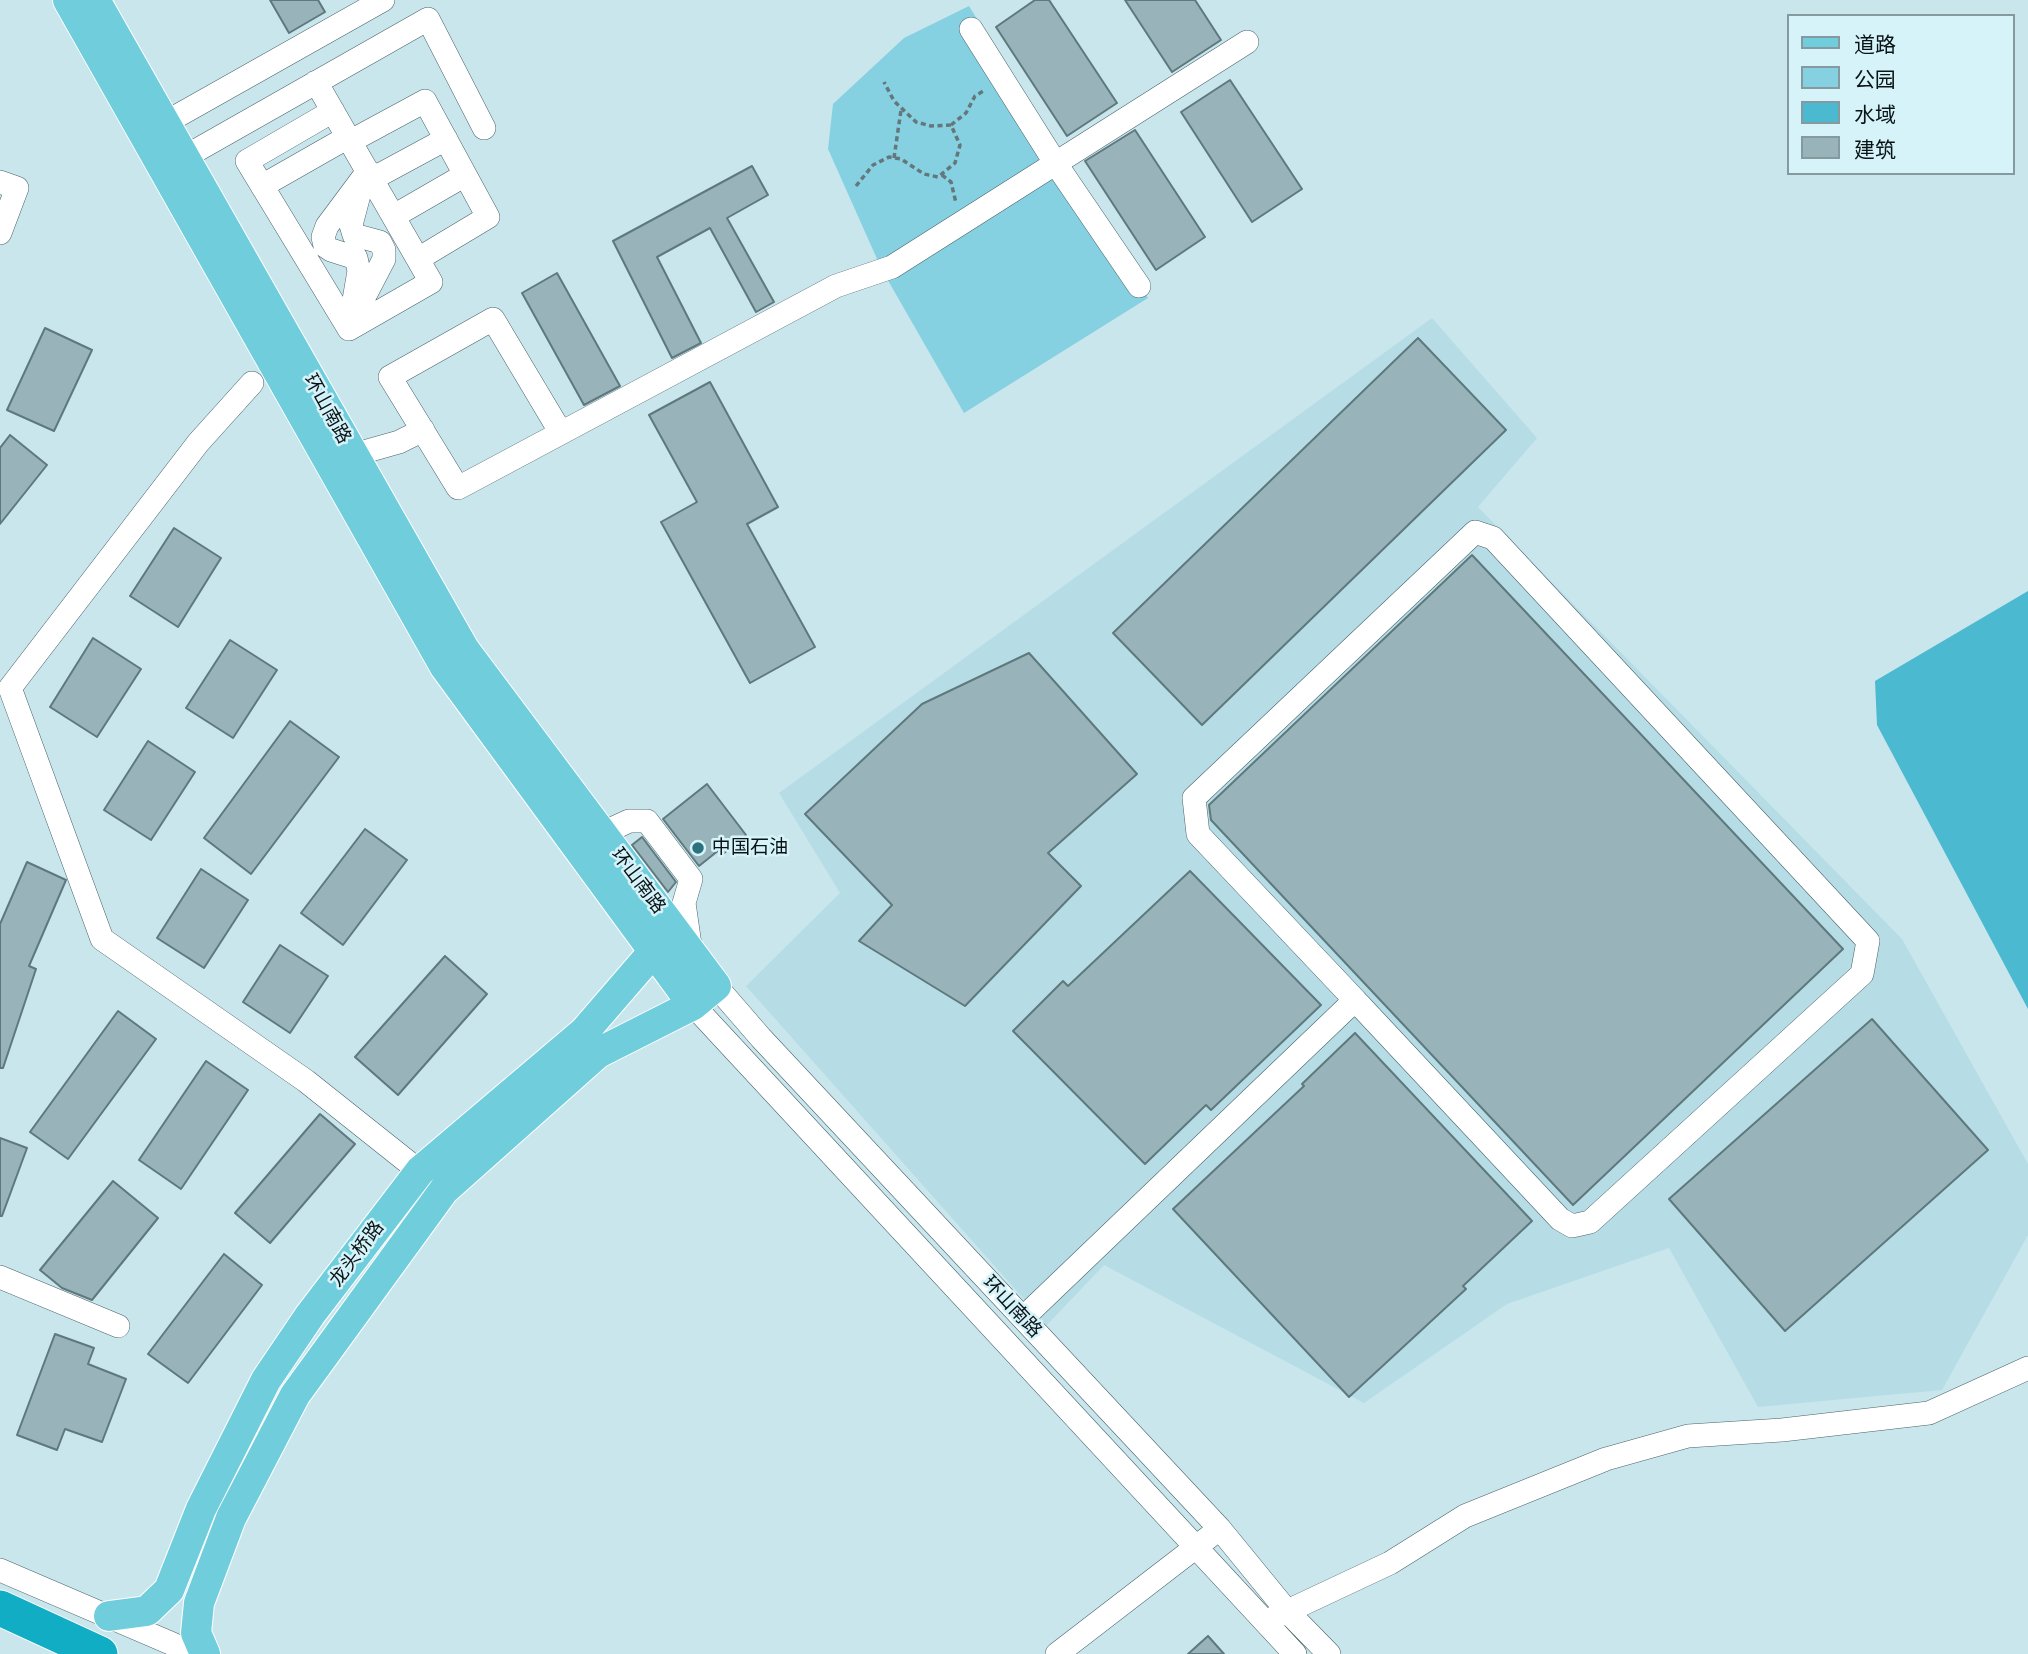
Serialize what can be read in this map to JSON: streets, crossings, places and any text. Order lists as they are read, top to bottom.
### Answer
{
  "streets": {
    "main road": ["环山南路", "龙头桥路"]
  },
  "crossings": [
    ["环山南路", "龙头桥路"]
  ],
  "places": ["中国石油"],
  "legend": [
    "道路",
    "公园",
    "水域",
    "建筑"
  ]
}
